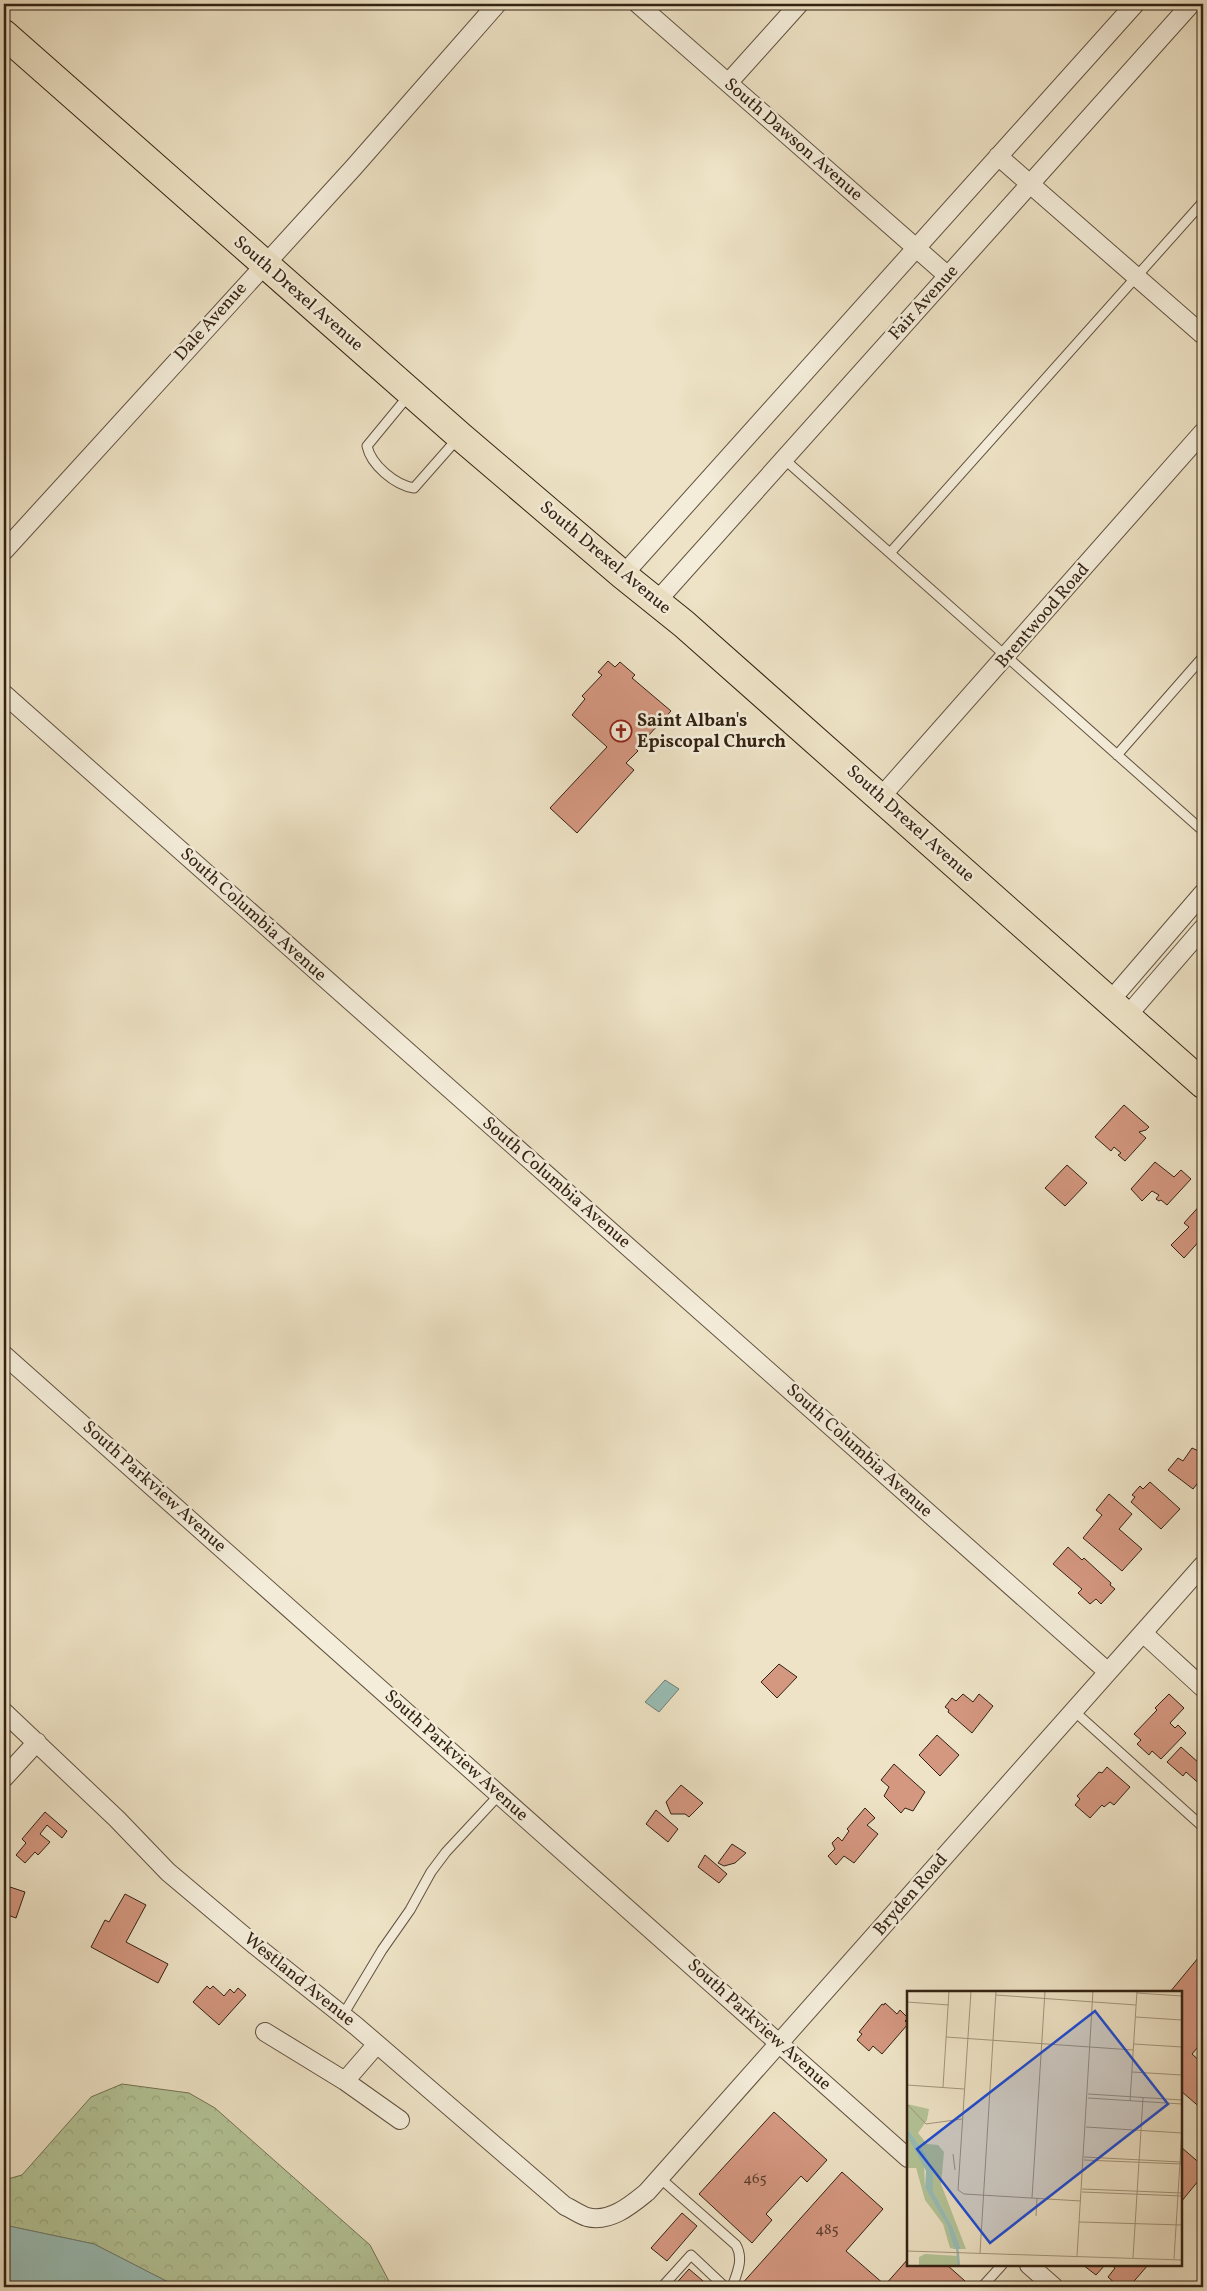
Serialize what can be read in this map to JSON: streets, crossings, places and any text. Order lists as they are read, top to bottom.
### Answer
{
  "streets": {
    "main road": ["South Drexel Avenue"],
    "street": [
      "South Dawson Avenue",
      "Fair Avenue",
      "Dale Avenue",
      "Brentwood Road",
      "South Columbia Avenue",
      "South Parkview Avenue",
      "Bryden Road",
      "Westland Avenue"
    ]
  },
  "crossings": [
    ["South Dawson Avenue", "Fair Avenue"],
    ["South Drexel Avenue", "Fair Avenue"],
    ["South Drexel Avenue", "Dale Avenue"],
    ["South Drexel Avenue", "Brentwood Road"],
    ["South Columbia Avenue", "Bryden Road"],
    ["South Parkview Avenue", "Bryden Road"],
    ["Bryden Road", "Westland Avenue"]
  ],
  "places": {
    "church": ["Saint Alban's Episcopal Church"]
  },
  "house_numbers": ["465", "485"]
}
